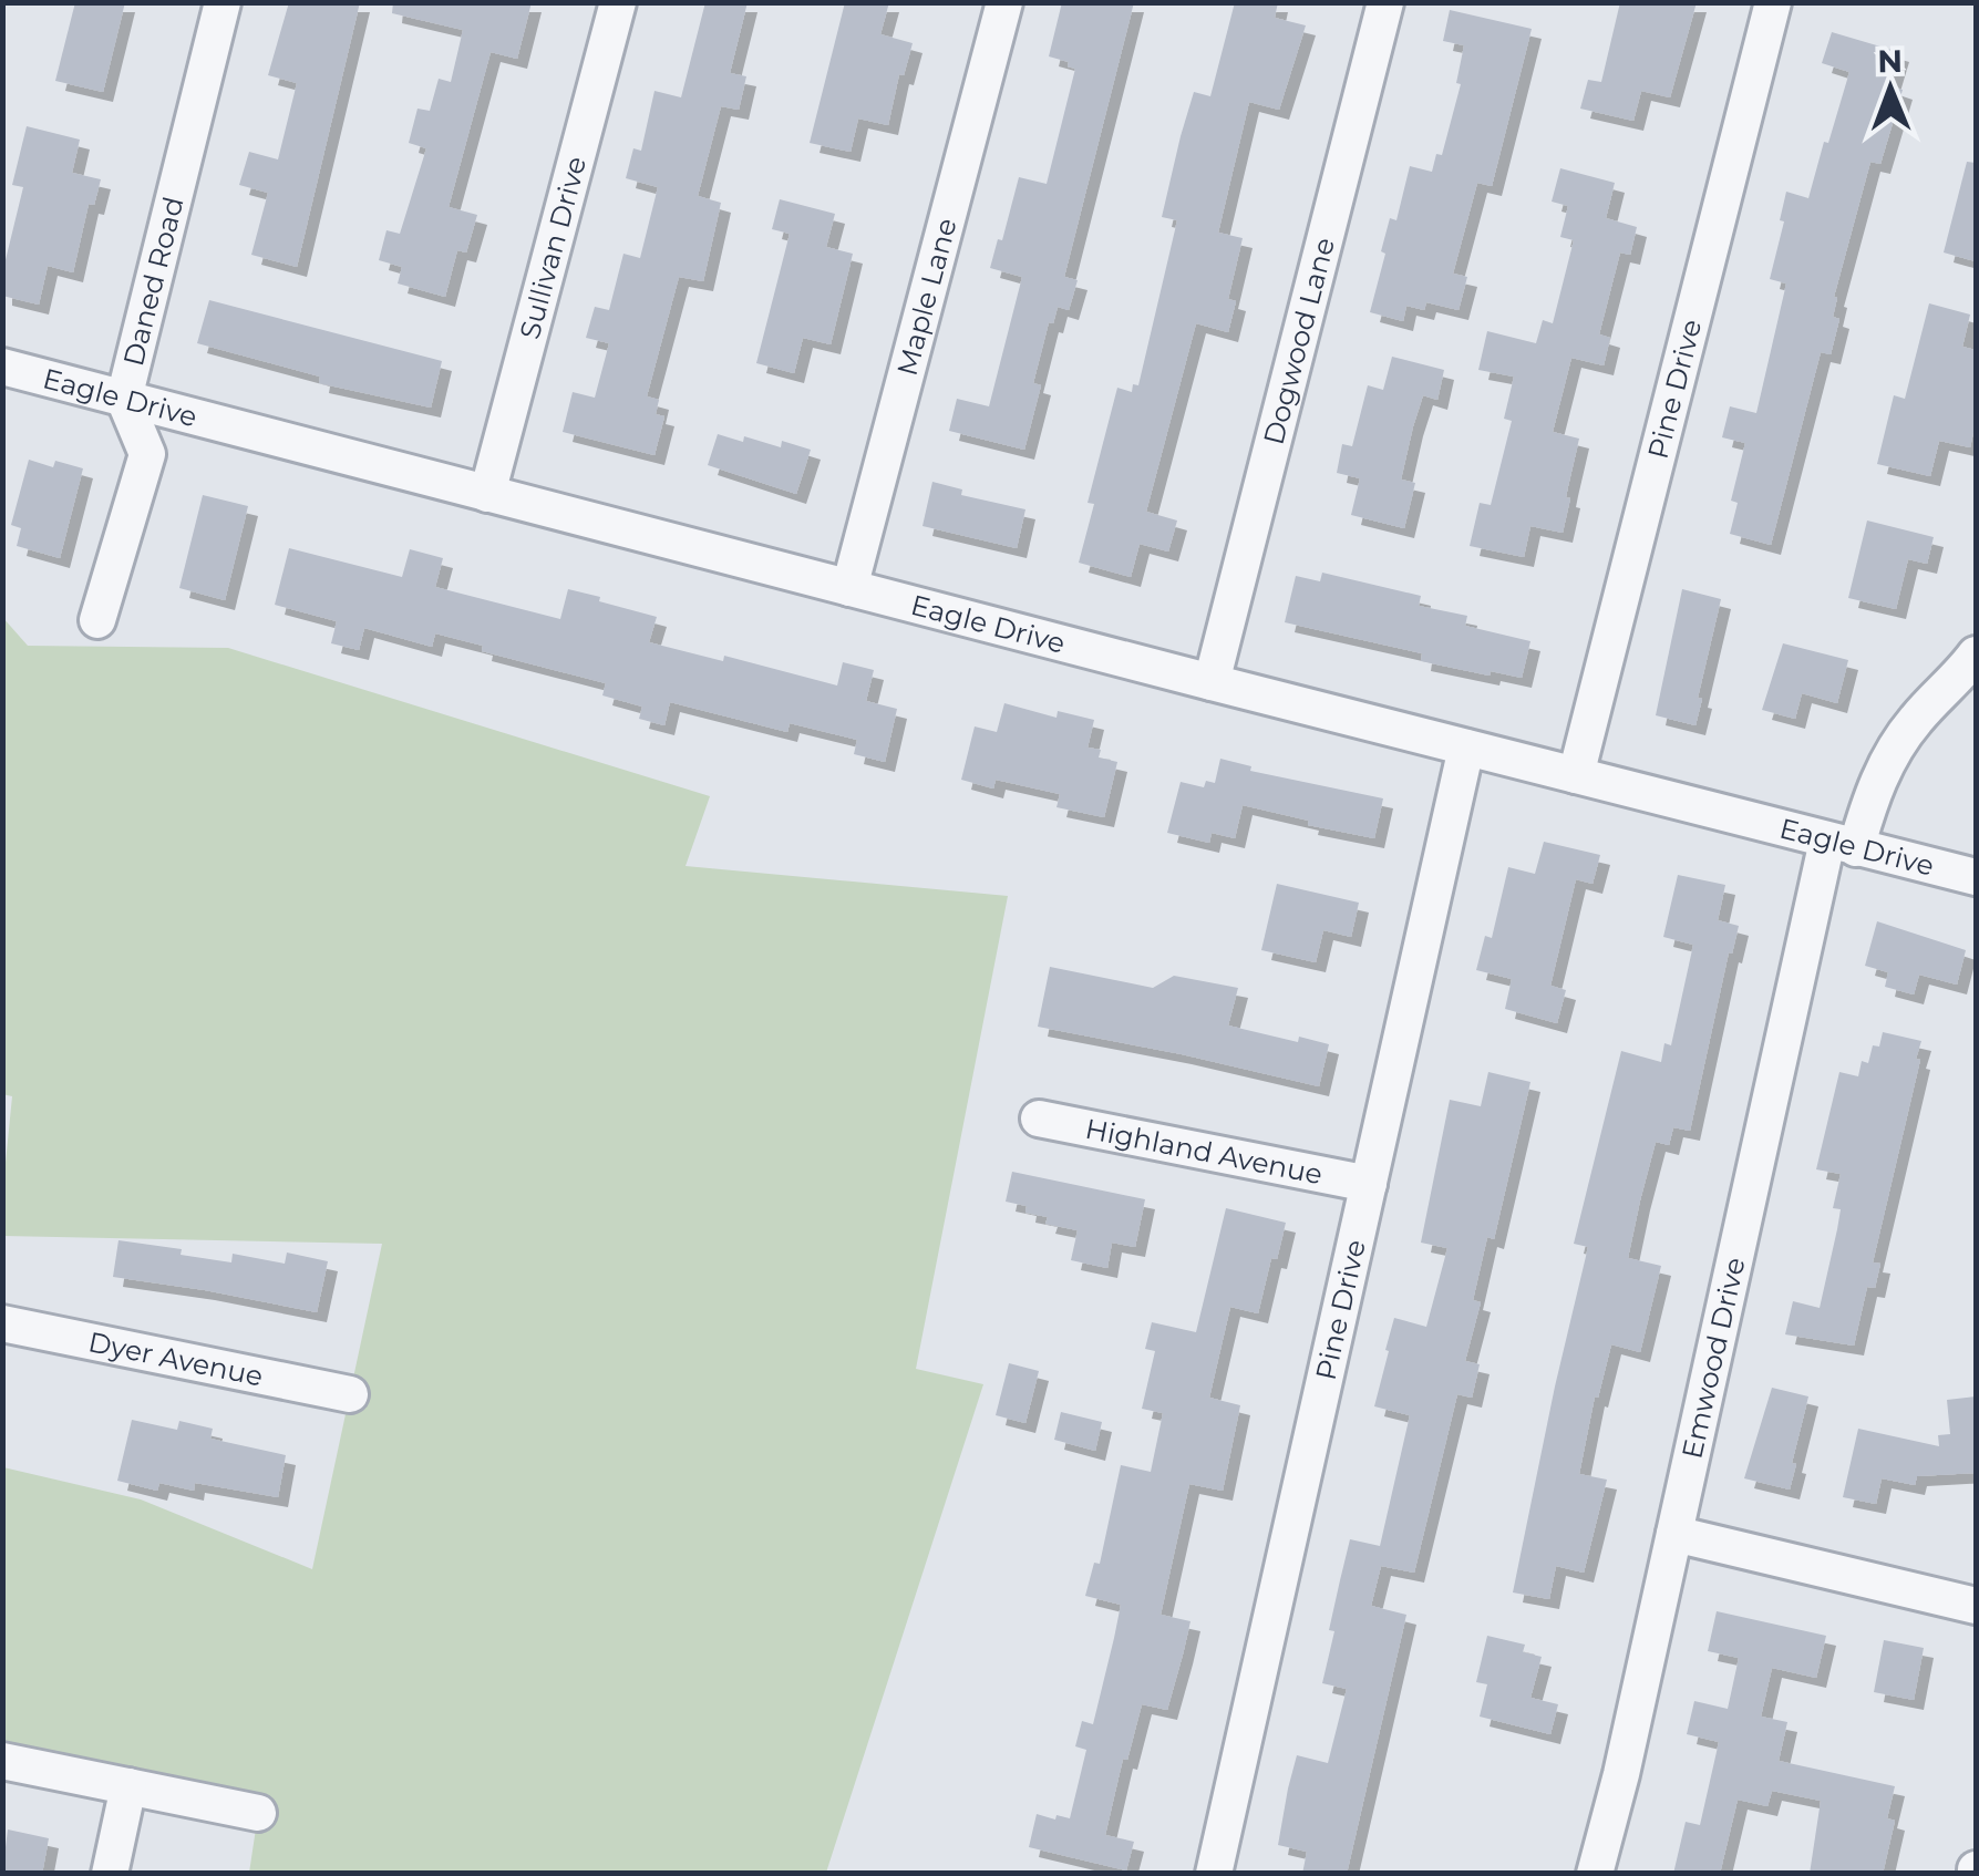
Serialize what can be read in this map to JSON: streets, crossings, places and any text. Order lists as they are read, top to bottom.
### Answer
{
  "streets": {
    "street": [
      "Sullivan Drive",
      "Daned Road",
      "Maple Lane",
      "Dogwood Lane",
      "Pine Drive",
      "Eagle Drive",
      "Highland Avenue",
      "Emwood Drive",
      "Dyer Avenue"
    ]
  },
  "crossings": [
    ["Sullivan Drive", "Eagle Drive"],
    ["Daned Road", "Eagle Drive"],
    ["Maple Lane", "Eagle Drive"],
    ["Dogwood Lane", "Eagle Drive"],
    ["Pine Drive", "Eagle Drive"],
    ["Pine Drive", "Highland Avenue"],
    ["Eagle Drive", "Emwood Drive"]
  ],
  "north": "top"
}
